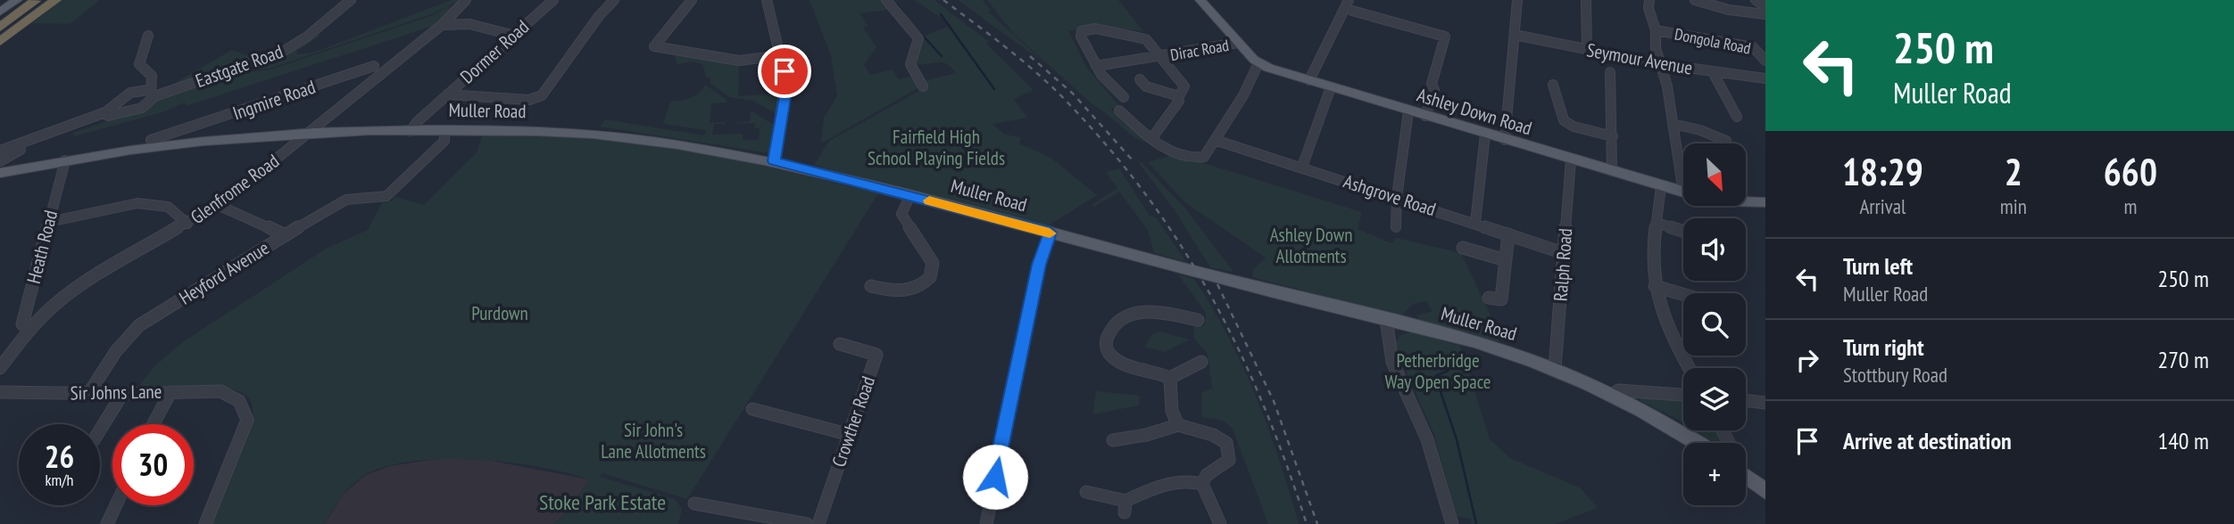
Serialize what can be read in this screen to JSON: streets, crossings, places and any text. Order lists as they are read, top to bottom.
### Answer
{
  "streets": {
    "main road": ["Muller Road", "Ashley Down Road"],
    "street": [
      "Dongola Road",
      "Dirac Road",
      "Dormer Road",
      "Seymour Avenue",
      "Eastgate Road",
      "Ingmire Road",
      "Glenfrome Road",
      "Ashgrove Road",
      "Heath Road",
      "Ralph Road",
      "Heyford Avenue",
      "Sir Johns Lane",
      "Crowther Road"
    ]
  },
  "crossings": [
    ["Dirac Road", "Ashley Down Road"],
    ["Dormer Road", "Muller Road"],
    ["Ingmire Road", "Glenfrome Road"],
    ["Muller Road", "Glenfrome Road"],
    ["Muller Road", "Heath Road"],
    ["Muller Road", "Ralph Road"],
    ["Muller Road", "Heyford Avenue"],
    ["Ashley Down Road", "Ralph Road"],
    ["Glenfrome Road", "Heath Road"],
    ["Ashgrove Road", "Ralph Road"],
    ["Heyford Avenue", "Sir Johns Lane"]
  ],
  "parks": [
    "Fairfield High School Playing Fields",
    "Ashley Down Allotments",
    "Purdown",
    "Petherbridge Way Open Space",
    "Sir John's Lane Allotments",
    "Stoke Park Estate"
  ],
  "north": "bottom right",
  "page": {
    "turn": ["250 m", "Muller Road"],
    "eta": [
      "18:29",
      "Arrival",
      "2",
      "min",
      "660",
      "m"
    ],
    "map_buttons": "+",
    "list": [
      {
        "name": "Turn left",
        "note": "Muller Road",
        "value": "250 m"
      },
      {
        "name": "Turn right",
        "note": "Stottbury Road",
        "value": "270 m"
      },
      {
        "name": "Arrive at destination",
        "value": "140 m"
      }
    ],
    "speed": "26 km/h",
    "limit": "30"
  }
}
